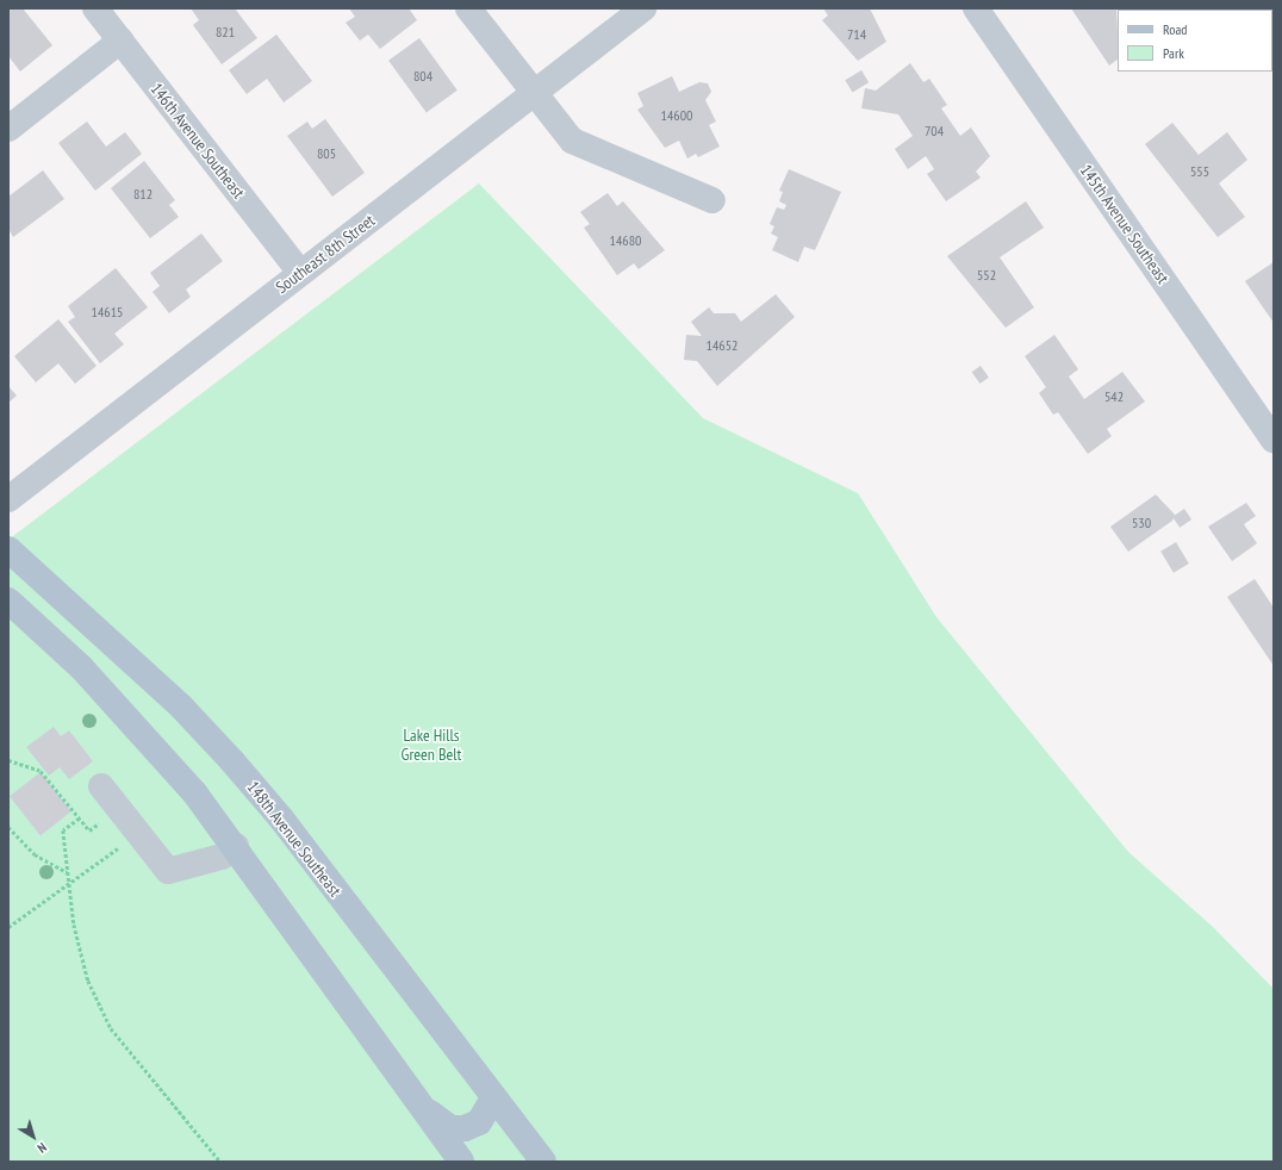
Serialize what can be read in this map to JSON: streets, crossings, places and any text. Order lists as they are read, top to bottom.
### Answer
{
  "streets": {
    "main road": ["148th Avenue Southeast"],
    "street": ["146th Avenue Southeast", "145th Avenue Southeast", "Southeast 8th Street"]
  },
  "crossings": [
    ["146th Avenue Southeast", "Southeast 8th Street"]
  ],
  "parks": ["Lake Hills Green Belt"],
  "house_numbers": [
    "821",
    "714",
    "804",
    "14600",
    "704",
    "805",
    "555",
    "812",
    "14680",
    "552",
    "14615",
    "14652",
    "542",
    "530"
  ],
  "legend": ["Road", "Park"],
  "north": "bottom right"
}
